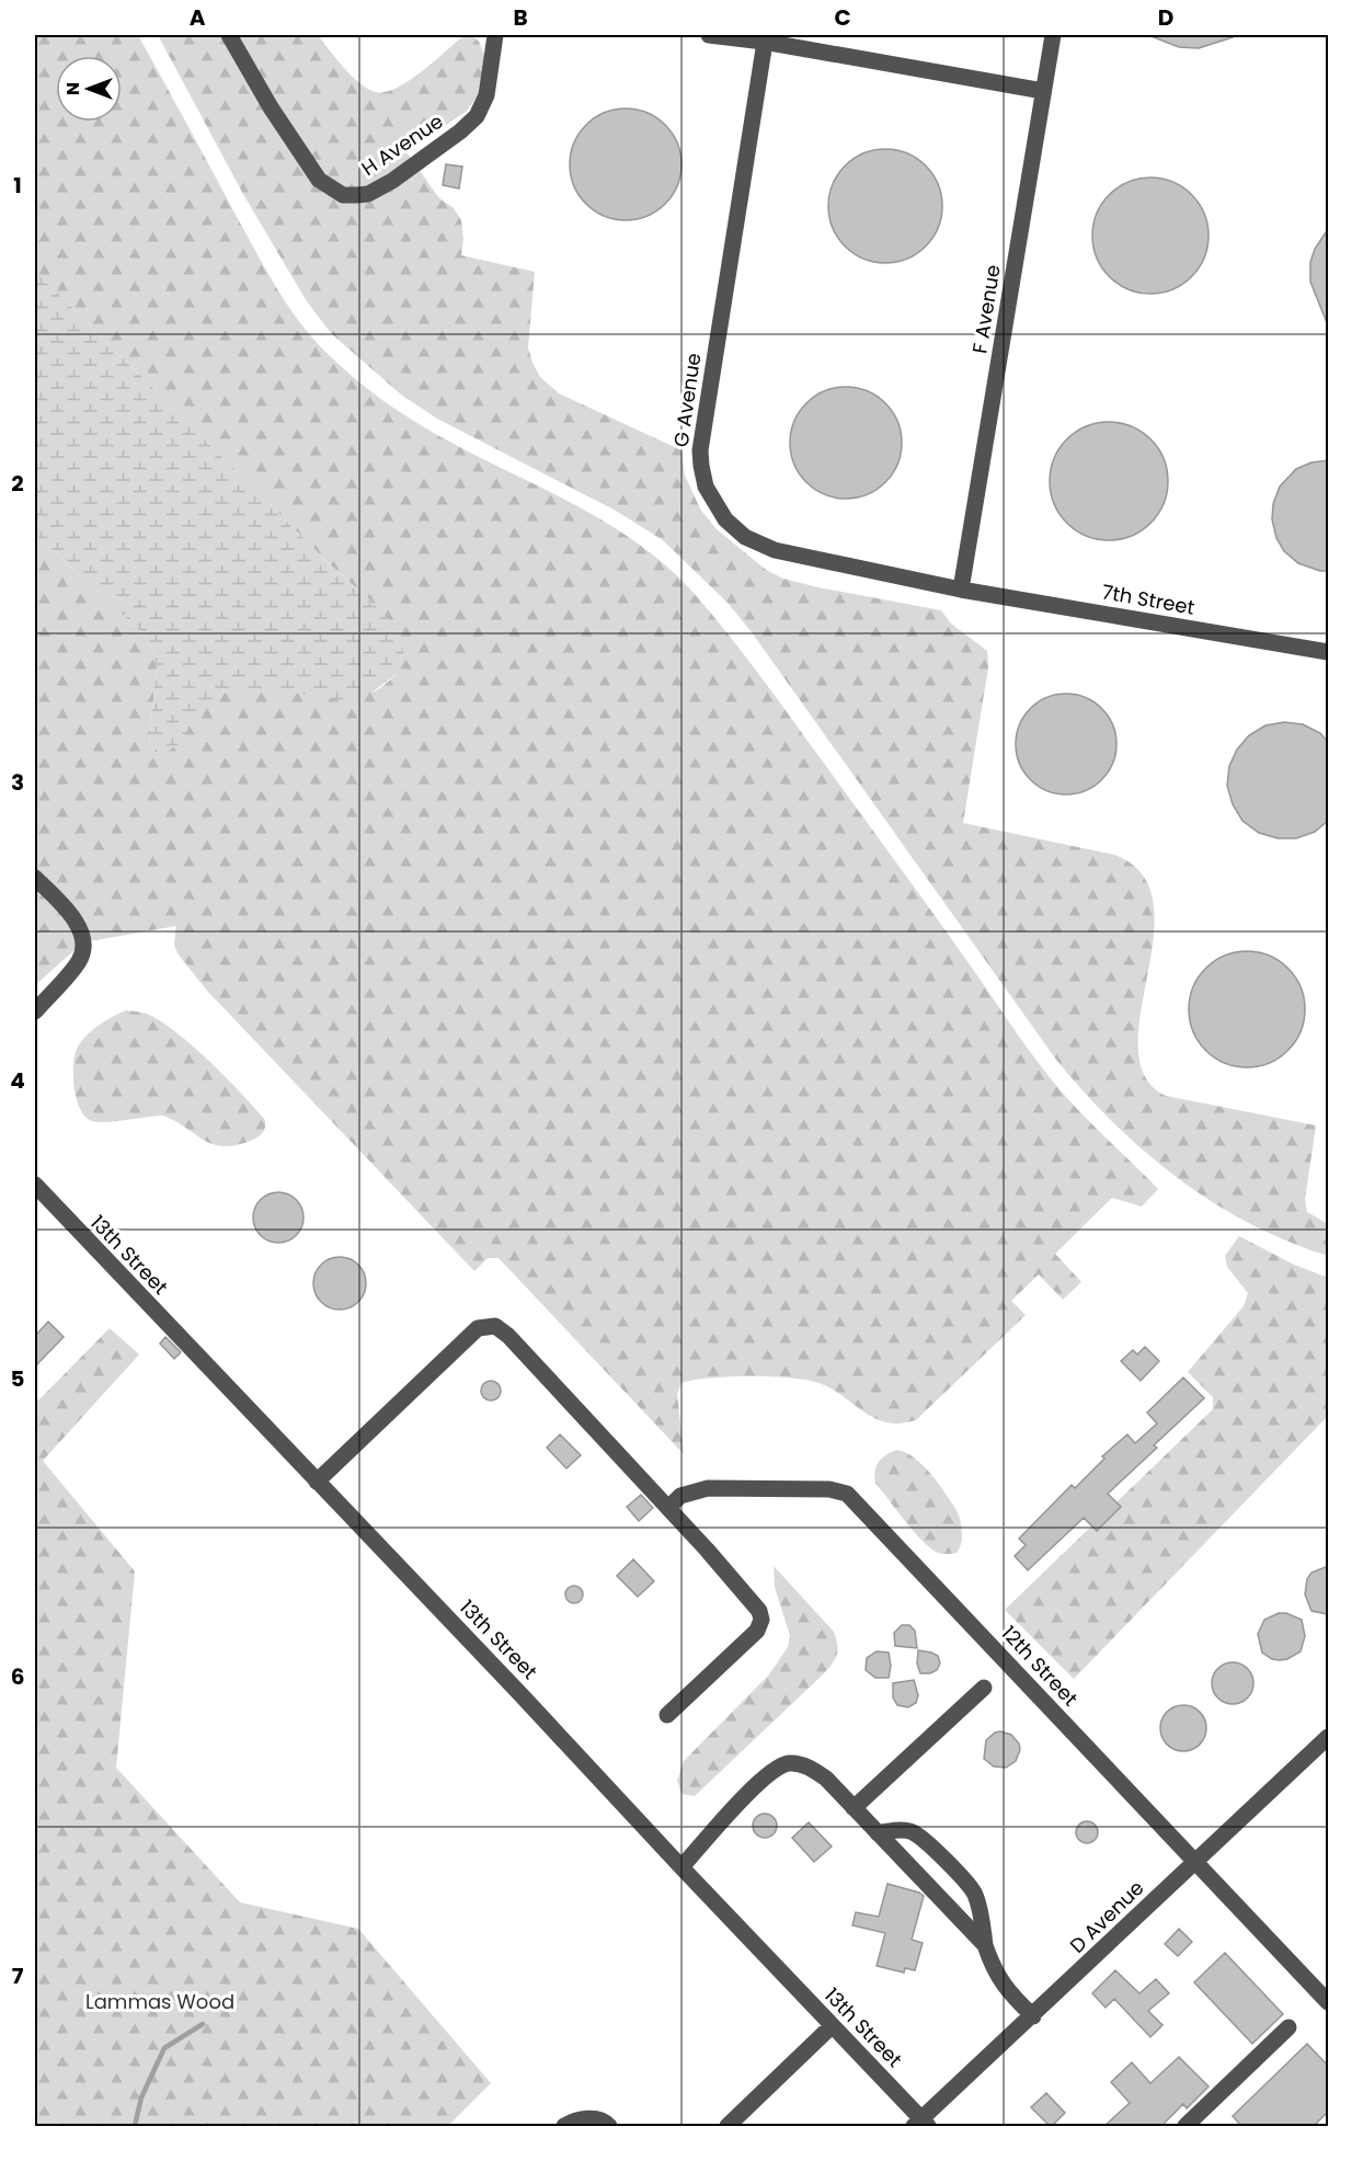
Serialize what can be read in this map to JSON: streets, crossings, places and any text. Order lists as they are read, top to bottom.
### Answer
{
  "streets": {
    "lane": [
      "H Avenue",
      "F Avenue",
      "G Avenue",
      "7th Street",
      "13th Street",
      "12th Street",
      "D Avenue"
    ]
  },
  "crossings": [
    ["F Avenue", "G Avenue"],
    ["F Avenue", "7th Street"],
    ["G Avenue", "7th Street"],
    ["13th Street", "D Avenue"],
    ["12th Street", "D Avenue"]
  ],
  "parks": ["Lammas Wood"],
  "north": "left",
  "grid": {
    "columns": [
      "A",
      "B",
      "C",
      "D"
    ],
    "rows": [
      "1",
      "2",
      "3",
      "4",
      "5",
      "6",
      "7"
    ]
  }
}
